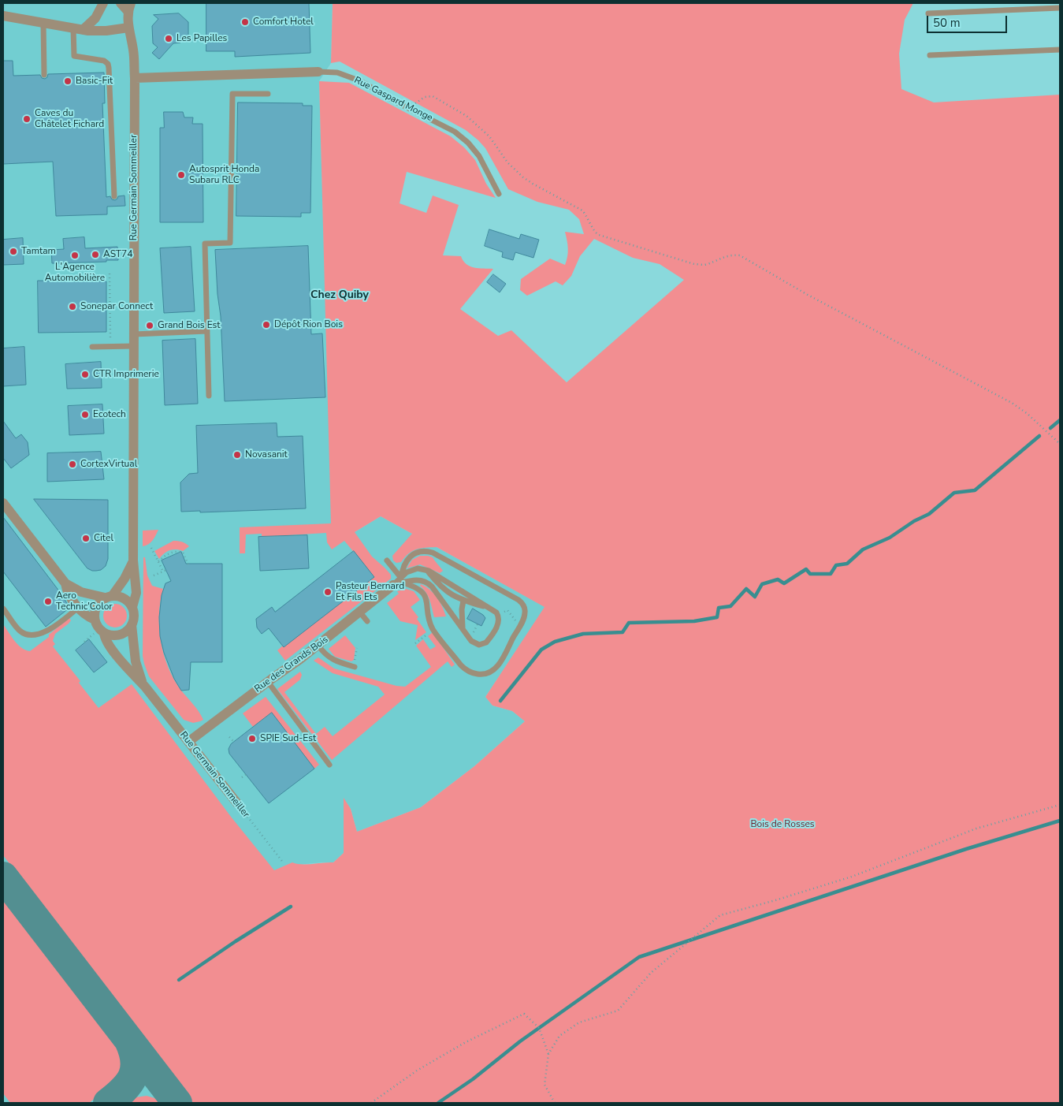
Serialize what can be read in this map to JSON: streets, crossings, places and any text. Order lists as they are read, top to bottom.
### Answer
{
  "streets": {
    "street": ["Rue Gaspard Monge", "Rue Germain Sommeiller", "Rue des Grands Bois"]
  },
  "crossings": [
    ["Rue Gaspard Monge", "Rue Germain Sommeiller"],
    ["Rue Germain Sommeiller", "Rue des Grands Bois"]
  ],
  "districts": ["Chez Quiby"],
  "parks": ["Bois de Rosses"],
  "places": [
    "Comfort Hotel",
    "Les Papilles",
    "Basic-Fit",
    "Caves du Châtelet Fichard",
    "Autosprit Honda Subaru RLC",
    "Tamtam",
    "AST74",
    "L'Agence Automobilière",
    "Sonepar Connect",
    "Dépôt Rion Bois",
    "Grand Bois Est",
    "CTR Imprimerie",
    "Ecotech",
    "Novasanit",
    "CortexVirtual",
    "Citel",
    "Pasteur Bernard Et Fils Ets",
    "Aero Technic'Color",
    "SPIE Sud-Est"
  ],
  "scale_bar": "50 m"
}
